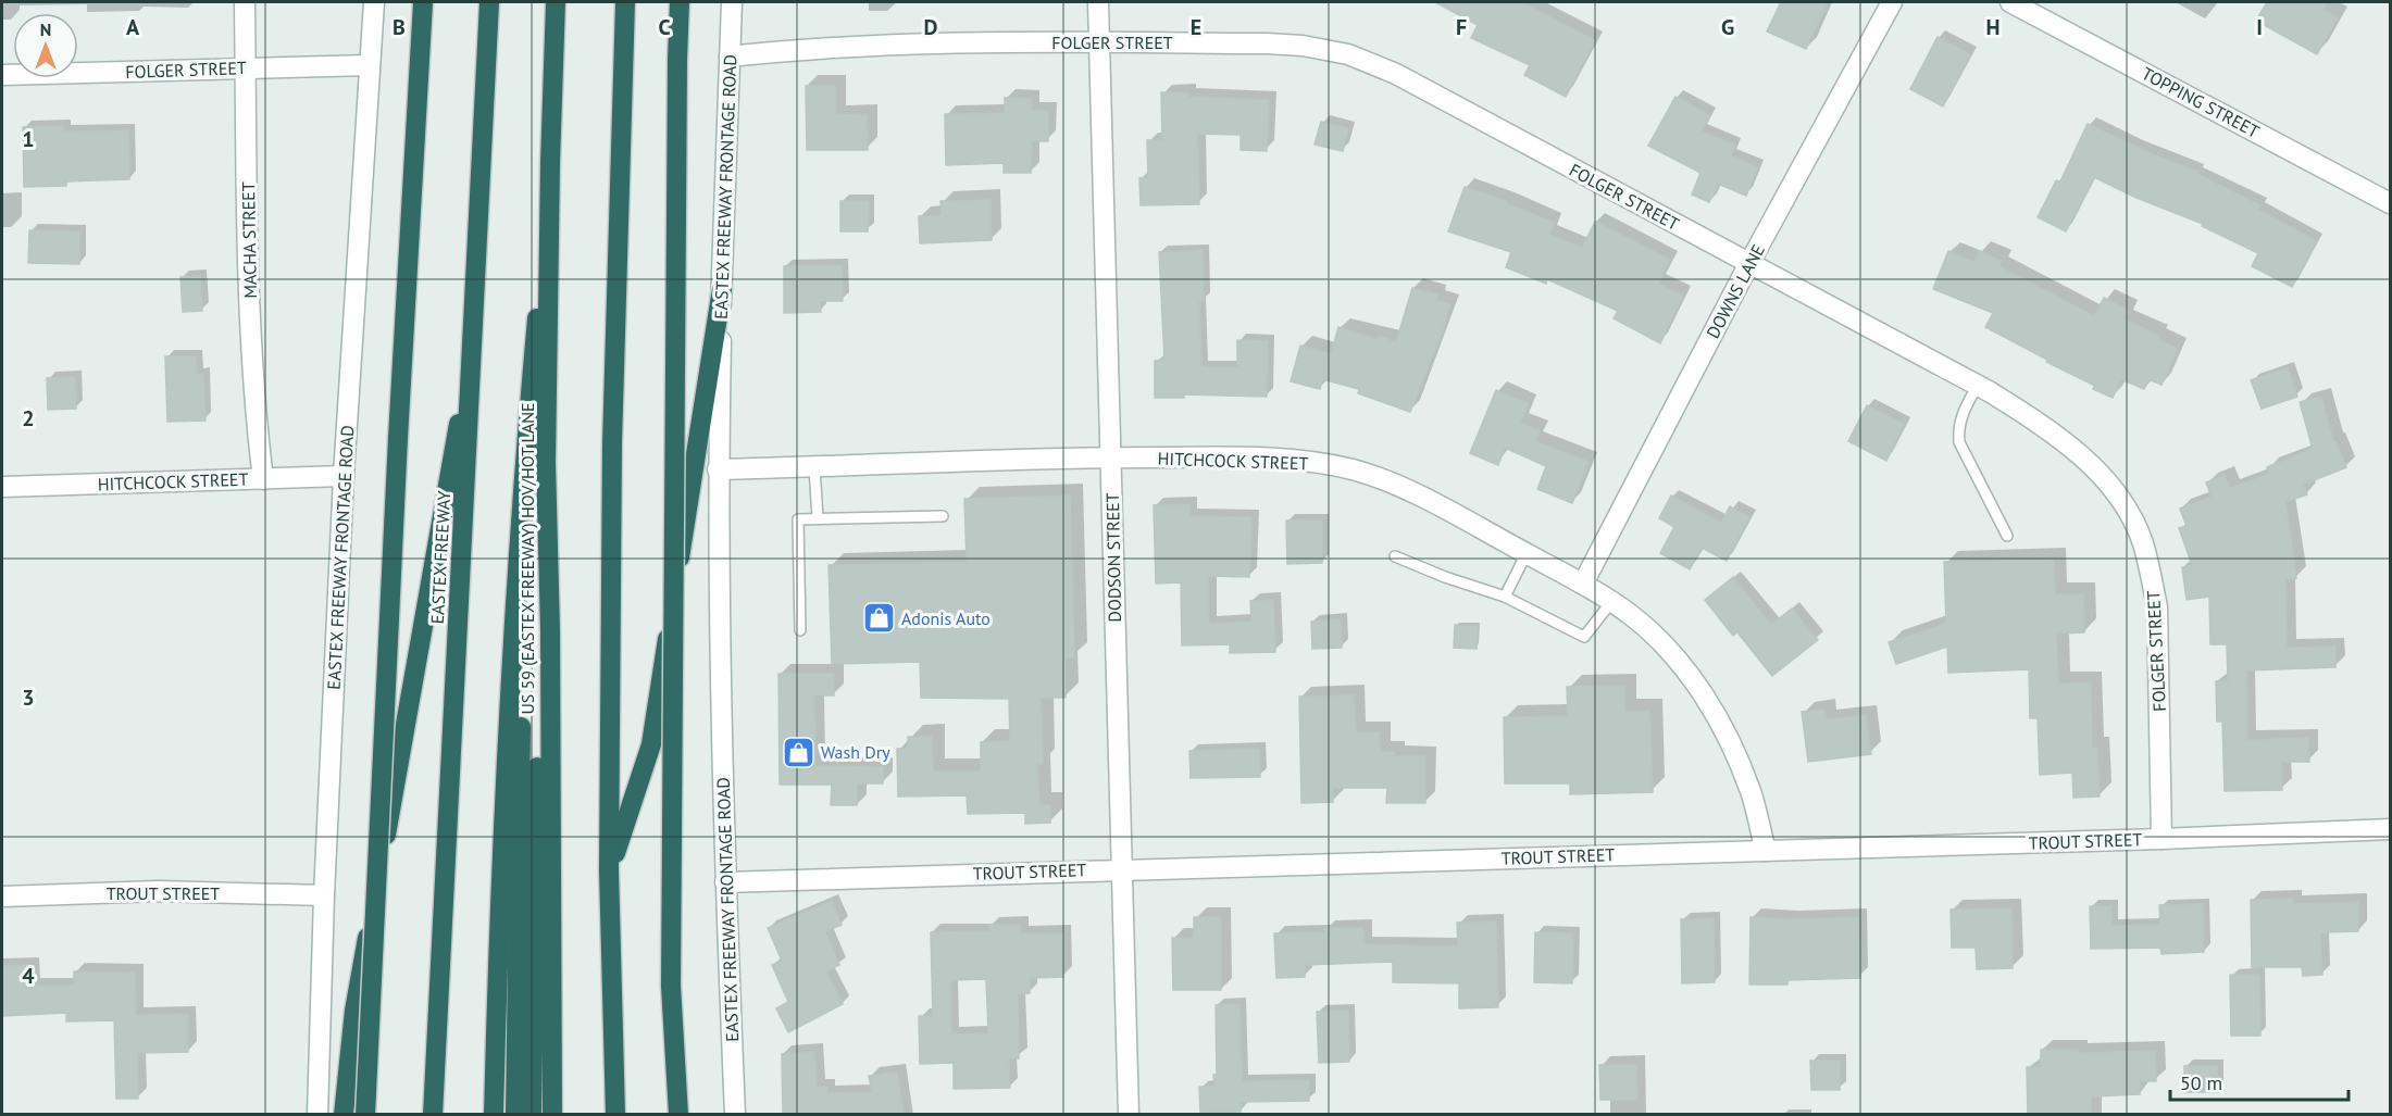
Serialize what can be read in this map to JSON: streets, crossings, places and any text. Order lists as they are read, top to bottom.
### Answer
{
  "streets": {
    "highway": ["EASTEX FREEWAY", "US 59 (EASTEX FREEWAY) HOV/HOT LANE"],
    "street": [
      "FOLGER STREET",
      "TOPPING STREET",
      "EASTEX FREEWAY FRONTAGE ROAD",
      "MACHA STREET",
      "DOWNS LANE",
      "HITCHCOCK STREET",
      "DODSON STREET",
      "TROUT STREET"
    ]
  },
  "crossings": [
    ["FOLGER STREET", "EASTEX FREEWAY FRONTAGE ROAD"],
    ["FOLGER STREET", "MACHA STREET"],
    ["FOLGER STREET", "DOWNS LANE"],
    ["FOLGER STREET", "DODSON STREET"],
    ["FOLGER STREET", "TROUT STREET"],
    ["EASTEX FREEWAY FRONTAGE ROAD", "HITCHCOCK STREET"],
    ["EASTEX FREEWAY FRONTAGE ROAD", "TROUT STREET"],
    ["MACHA STREET", "HITCHCOCK STREET"],
    ["DOWNS LANE", "HITCHCOCK STREET"],
    ["HITCHCOCK STREET", "DODSON STREET"],
    ["HITCHCOCK STREET", "TROUT STREET"],
    ["DODSON STREET", "TROUT STREET"]
  ],
  "places": {
    "shop": ["Adonis Auto", "Wash Dry"]
  },
  "scale_bar": "50 m",
  "north": "top",
  "grid": {
    "columns": [
      "A",
      "B",
      "C",
      "D",
      "E",
      "F",
      "G",
      "H",
      "I"
    ],
    "rows": [
      "1",
      "2",
      "3",
      "4"
    ]
  }
}
